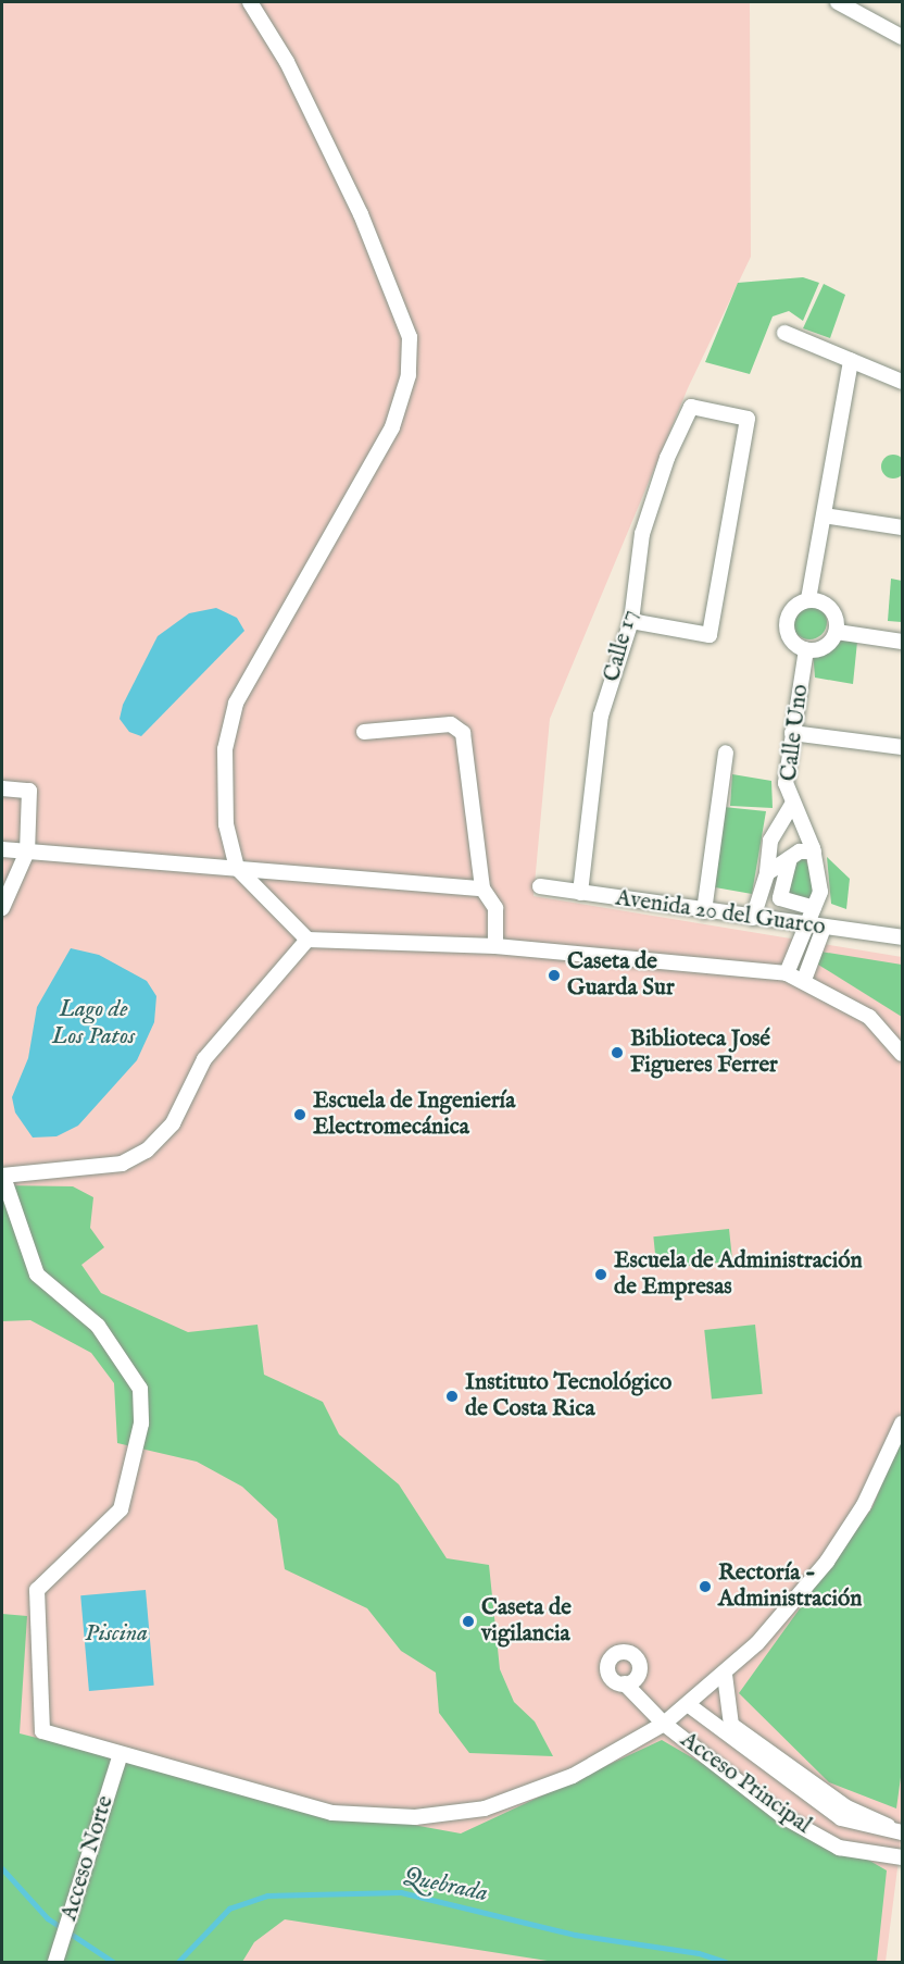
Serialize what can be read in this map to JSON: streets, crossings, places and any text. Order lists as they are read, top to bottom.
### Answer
{
  "streets": {
    "street": [
      "Calle 17",
      "Calle Uno",
      "Avenida 20 del Guarco",
      "Acceso Principal",
      "Acceso Norte"
    ]
  },
  "crossings": [
    ["Calle 17", "Avenida 20 del Guarco"],
    ["Calle Uno", "Avenida 20 del Guarco"]
  ],
  "water": ["Lago de Los Patos", "Piscina", "Quebrada"],
  "places": [
    "Caseta de Guarda Sur",
    "Biblioteca José Figueres Ferrer",
    "Escuela de Ingeniería Electromecánica",
    "Escuela de Administración de Empresas",
    "Instituto Tecnológico de Costa Rica",
    "Rectoría - Administración",
    "Caseta de vigilancia"
  ]
}
